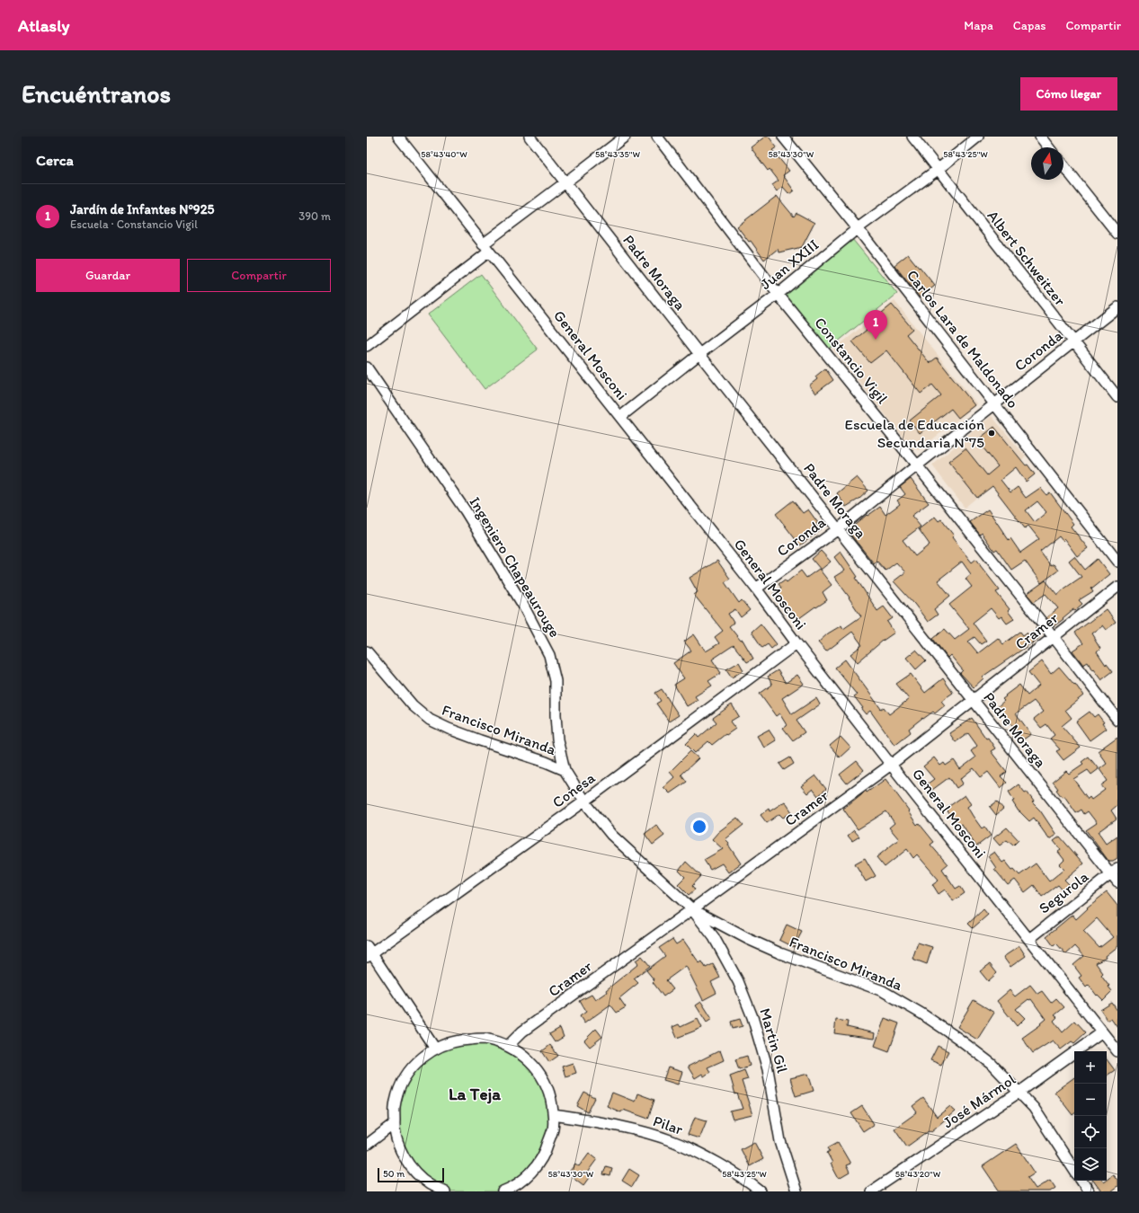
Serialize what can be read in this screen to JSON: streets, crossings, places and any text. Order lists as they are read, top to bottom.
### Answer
{
  "streets": {
    "street": [
      "Albert Schweitzer",
      "Juan XXIII",
      "Padre Moraga",
      "Carlos Lara de Maldonado",
      "Coronda",
      "General Mosconi",
      "Constancio Vigil",
      "Ingeniero Chapeaurouge",
      "Cramer",
      "Francisco Miranda",
      "Conesa",
      "Segurola",
      "Martin Gil",
      "José Mármol",
      "Pilar"
    ]
  },
  "crossings": [
    ["Albert Schweitzer", "Juan XXIII"],
    ["Albert Schweitzer", "Coronda"],
    ["Juan XXIII", "Padre Moraga"],
    ["Juan XXIII", "Carlos Lara de Maldonado"],
    ["Juan XXIII", "General Mosconi"],
    ["Juan XXIII", "Constancio Vigil"],
    ["Padre Moraga", "Coronda"],
    ["Padre Moraga", "Cramer"],
    ["Padre Moraga", "Segurola"],
    ["Carlos Lara de Maldonado", "Coronda"],
    ["Coronda", "General Mosconi"],
    ["Coronda", "Constancio Vigil"],
    ["General Mosconi", "Cramer"],
    ["General Mosconi", "Conesa"],
    ["General Mosconi", "Segurola"],
    ["General Mosconi", "José Mármol"],
    ["Constancio Vigil", "Cramer"],
    ["Ingeniero Chapeaurouge", "Francisco Miranda"],
    ["Ingeniero Chapeaurouge", "Conesa"],
    ["Cramer", "Francisco Miranda"],
    ["Cramer", "Martin Gil"],
    ["Francisco Miranda", "Conesa"],
    ["Francisco Miranda", "Martin Gil"],
    ["Francisco Miranda", "José Mármol"]
  ],
  "districts": ["La Teja"],
  "places": ["Escuela de Educación Secundaria N°75"],
  "scale_bar": "50 m",
  "north": "top",
  "page": {
    "header": "Atlasly",
    "nav": ["Mapa", "Capas", "Compartir"],
    "buttons": [
      "Cómo llegar",
      ["Guardar", "Compartir"]
    ],
    "title": "Encuéntranos",
    "heading": "Cerca",
    "list": [
      {
        "mark": "1",
        "name": "Jardín de Infantes Nº925",
        "note": "Escuela · Constancio Vigil",
        "value": "390 m"
      }
    ],
    "pins": "1",
    "map_buttons": ["+", "−"],
    "scale": "50 m"
  },
  "coordinates": [
    "58°43'40\"W",
    "58°43'35\"W",
    "58°43'30\"W",
    "58°43'25\"W",
    "58°43'20\"W"
  ]
}
